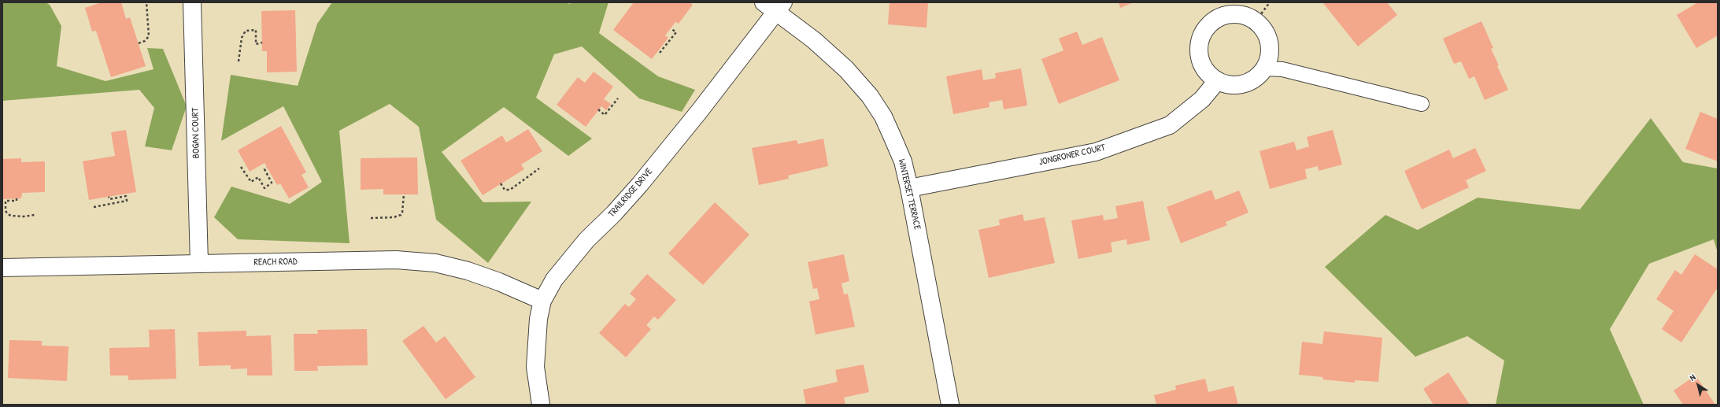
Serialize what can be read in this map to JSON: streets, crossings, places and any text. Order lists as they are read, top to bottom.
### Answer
{
  "streets": {
    "street": [
      "BOGAN COURT",
      "JONGRONER COURT",
      "TRAILRIDGE DRIVE",
      "WINTERSET TERRACE",
      "REACH ROAD"
    ]
  },
  "crossings": [
    ["BOGAN COURT", "REACH ROAD"],
    ["JONGRONER COURT", "WINTERSET TERRACE"],
    ["TRAILRIDGE DRIVE", "WINTERSET TERRACE"],
    ["TRAILRIDGE DRIVE", "REACH ROAD"]
  ],
  "north": "top left"
}
